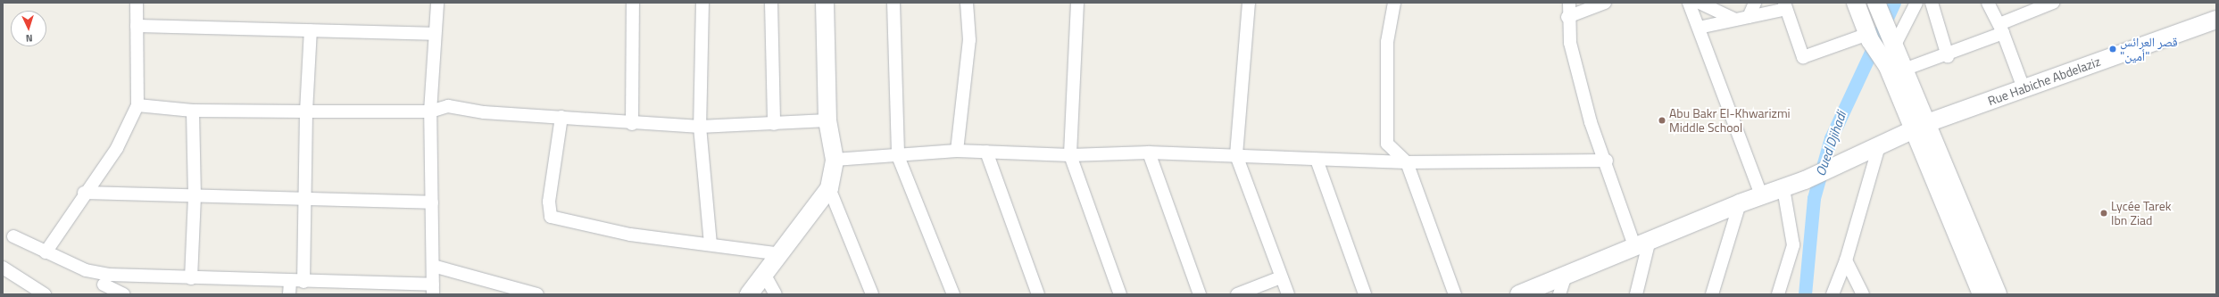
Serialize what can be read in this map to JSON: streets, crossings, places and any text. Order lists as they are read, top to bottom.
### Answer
{
  "streets": {
    "street": ["Rue Habiche Abdelaziz"]
  },
  "water": ["Oued Djihadi"],
  "places": ["قصر العرائس \"أمين\"", "Abu Bakr El-Khwarizmi Middle School", "Lycée Tarek Ibn Ziad"],
  "north": "bottom"
}
